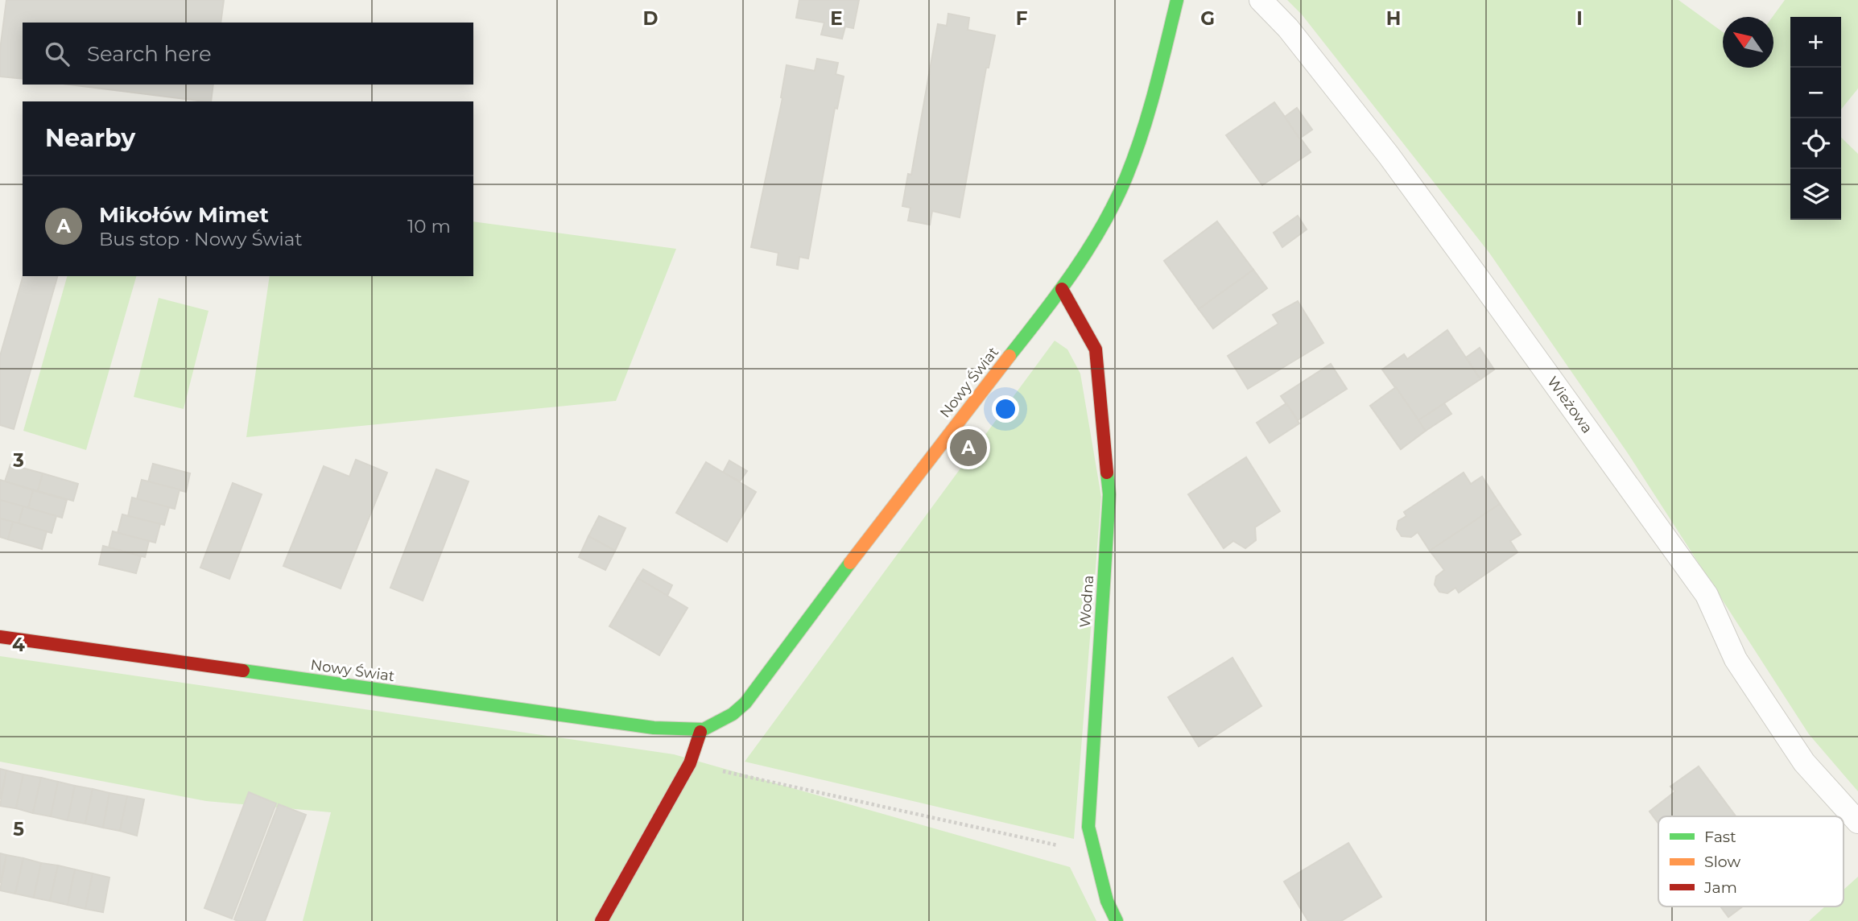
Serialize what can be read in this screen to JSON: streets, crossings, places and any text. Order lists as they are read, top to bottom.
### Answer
{
  "streets": {
    "street": ["Nowy Świat", "Wodna"],
    "lane": ["Wieżowa"]
  },
  "crossings": [
    ["Nowy Świat", "Wodna"]
  ],
  "legend": ["Fast", "Slow", "Jam"],
  "north": "top left",
  "page": {
    "map_buttons": ["+", "−"],
    "search": "Search here",
    "heading": "Nearby",
    "list": [
      {
        "mark": "A",
        "name": "Mikołów Mimet",
        "note": "Bus stop · Nowy Świat",
        "value": "10 m"
      }
    ],
    "pins": "A"
  },
  "grid": {
    "columns": [
      "D",
      "E",
      "F",
      "G",
      "H",
      "I"
    ],
    "rows": ["3", "4", "5"]
  }
}
